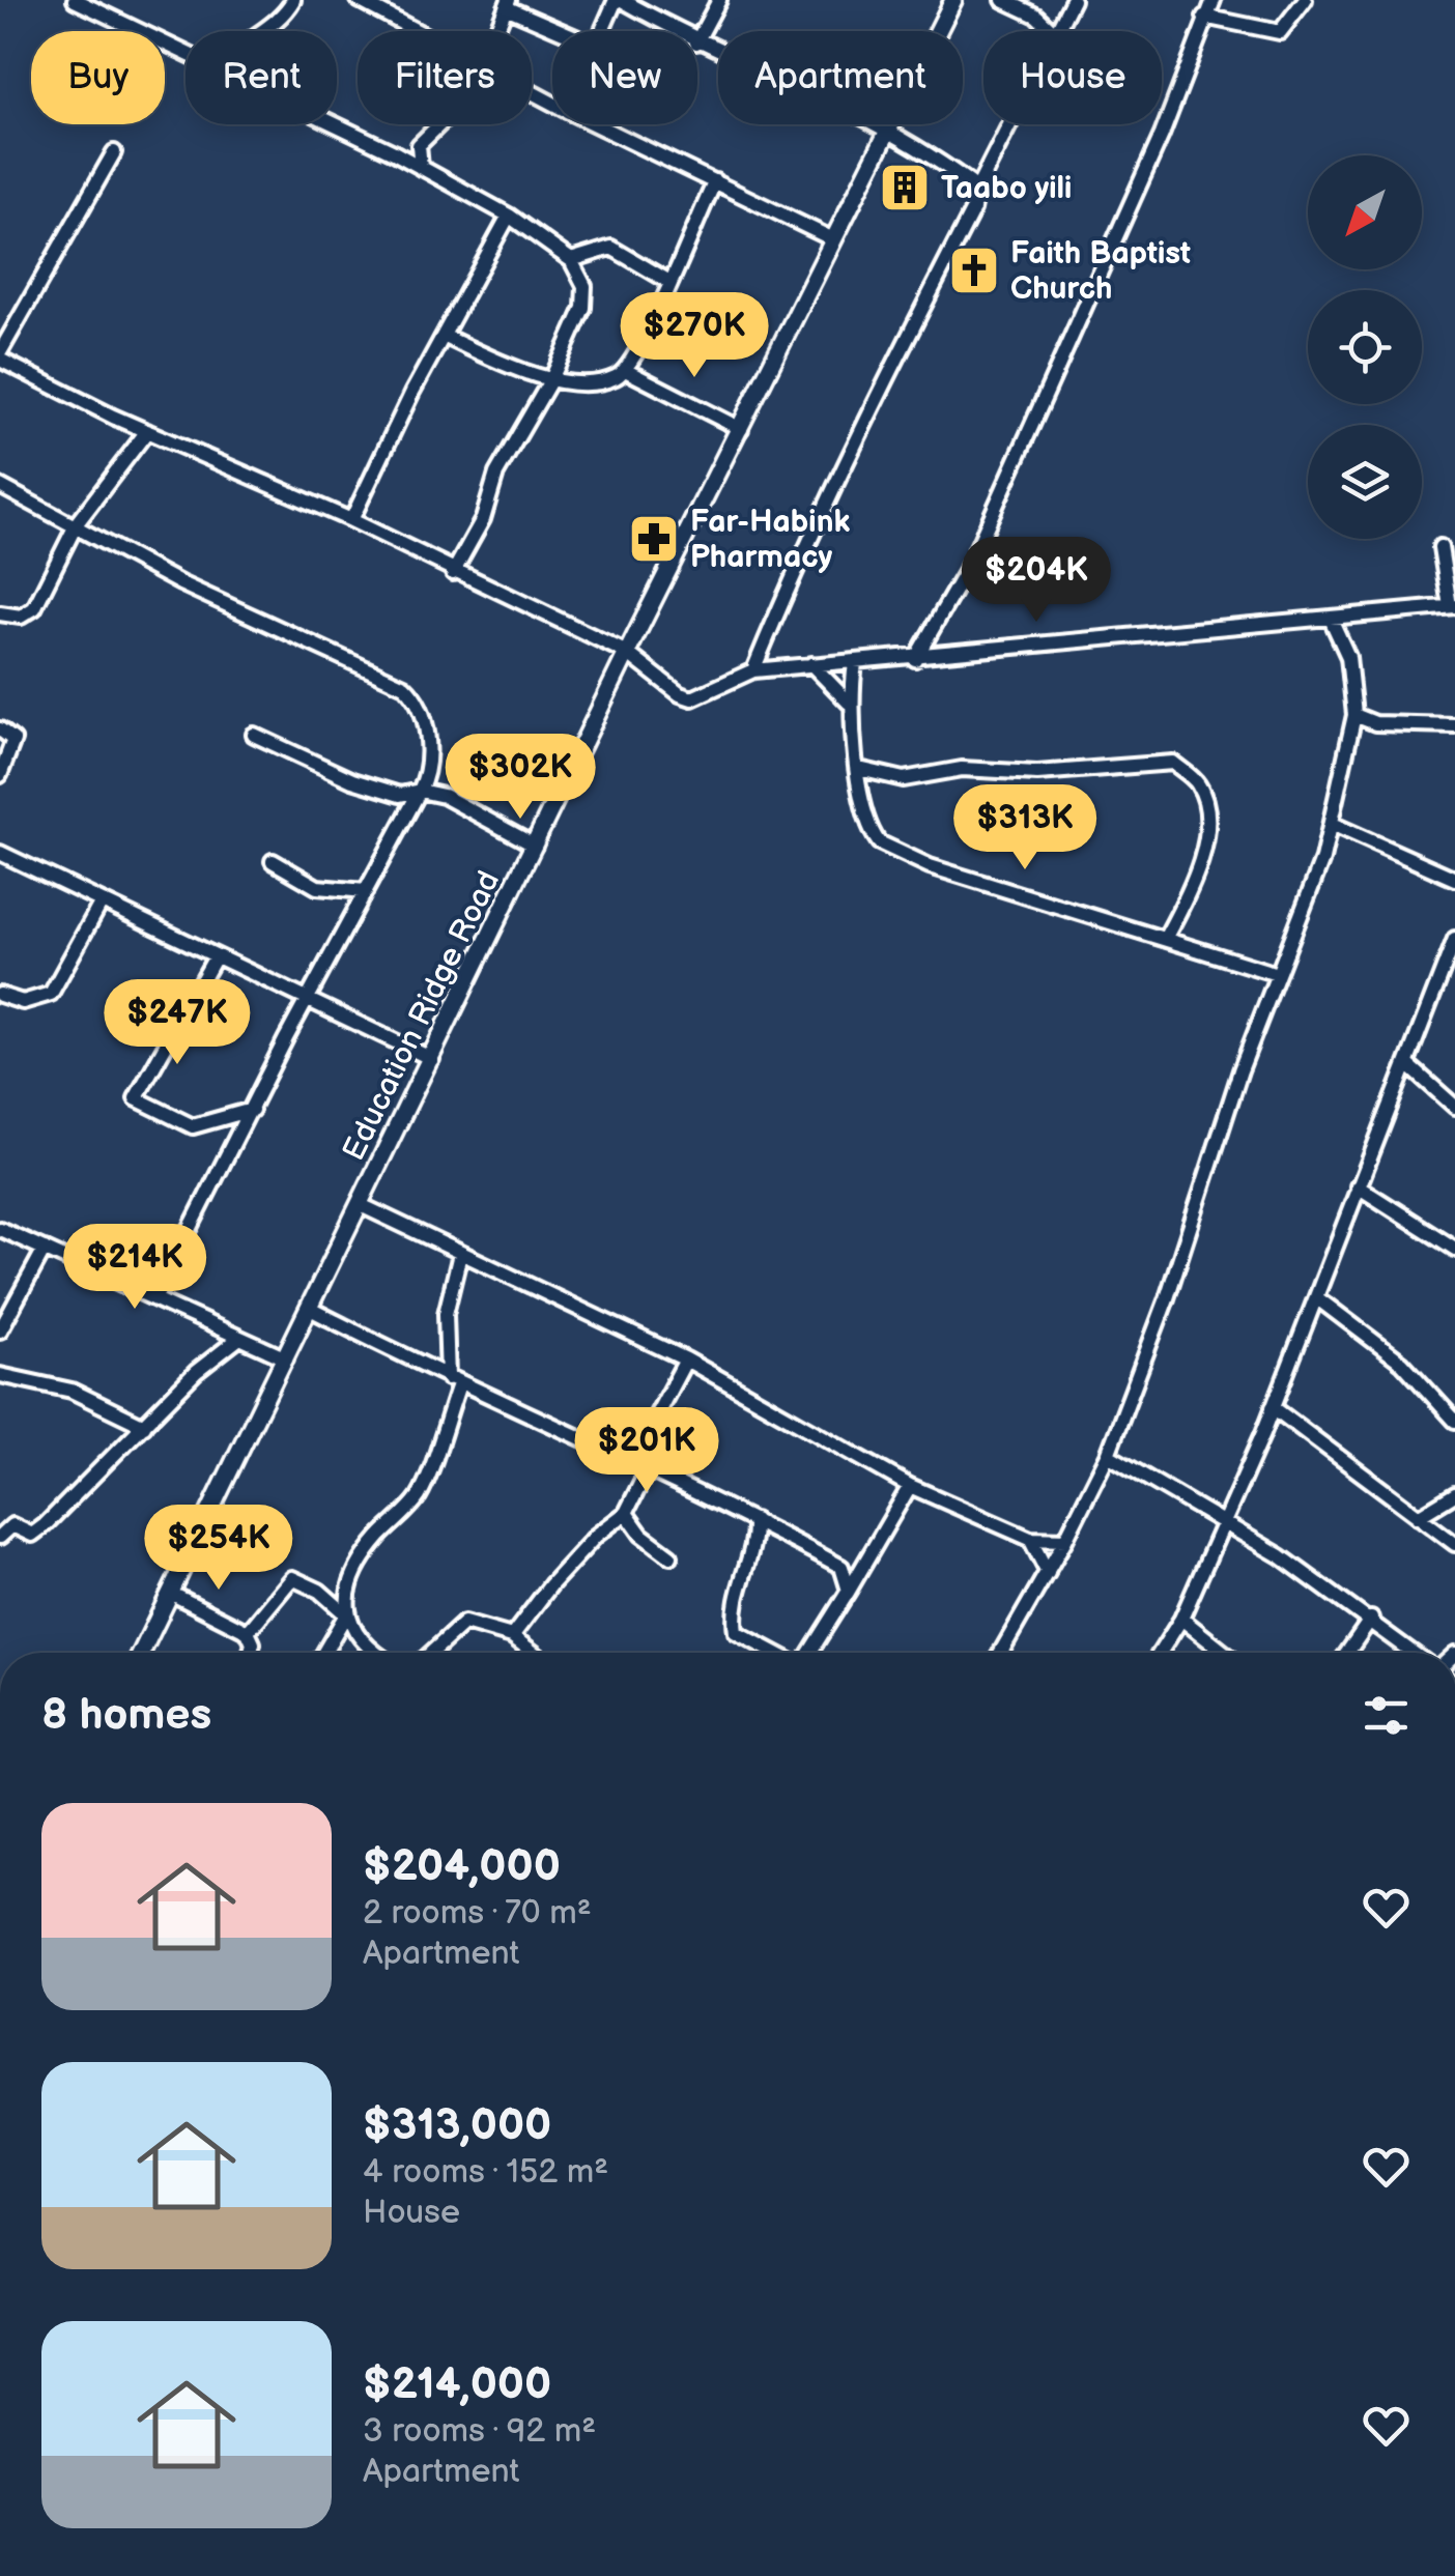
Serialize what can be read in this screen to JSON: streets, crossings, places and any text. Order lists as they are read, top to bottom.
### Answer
{
  "streets": {
    "main road": ["Education Ridge Road"]
  },
  "places": {
    "building": ["Taabo yili"],
    "church": ["Faith Baptist Church"],
    "pharmacy": ["Far-Habink Pharmacy"]
  },
  "north": "bottom left",
  "page": {
    "chip": [
      "Buy",
      "Rent",
      "Filters",
      "New",
      "Apartment",
      "House"
    ],
    "price": [
      "$270K",
      "$204K",
      "$302K",
      "$313K",
      "$247K",
      "$214K",
      "$201K",
      "$254K"
    ],
    "heading": "8 homes",
    "list": [
      {
        "name": "$204,000",
        "note": "2 rooms · 70 m² · Apartment"
      },
      {
        "name": "$313,000",
        "note": "4 rooms · 152 m² · House"
      },
      {
        "name": "$214,000",
        "note": "3 rooms · 92 m² · Apartment"
      }
    ]
  }
}
